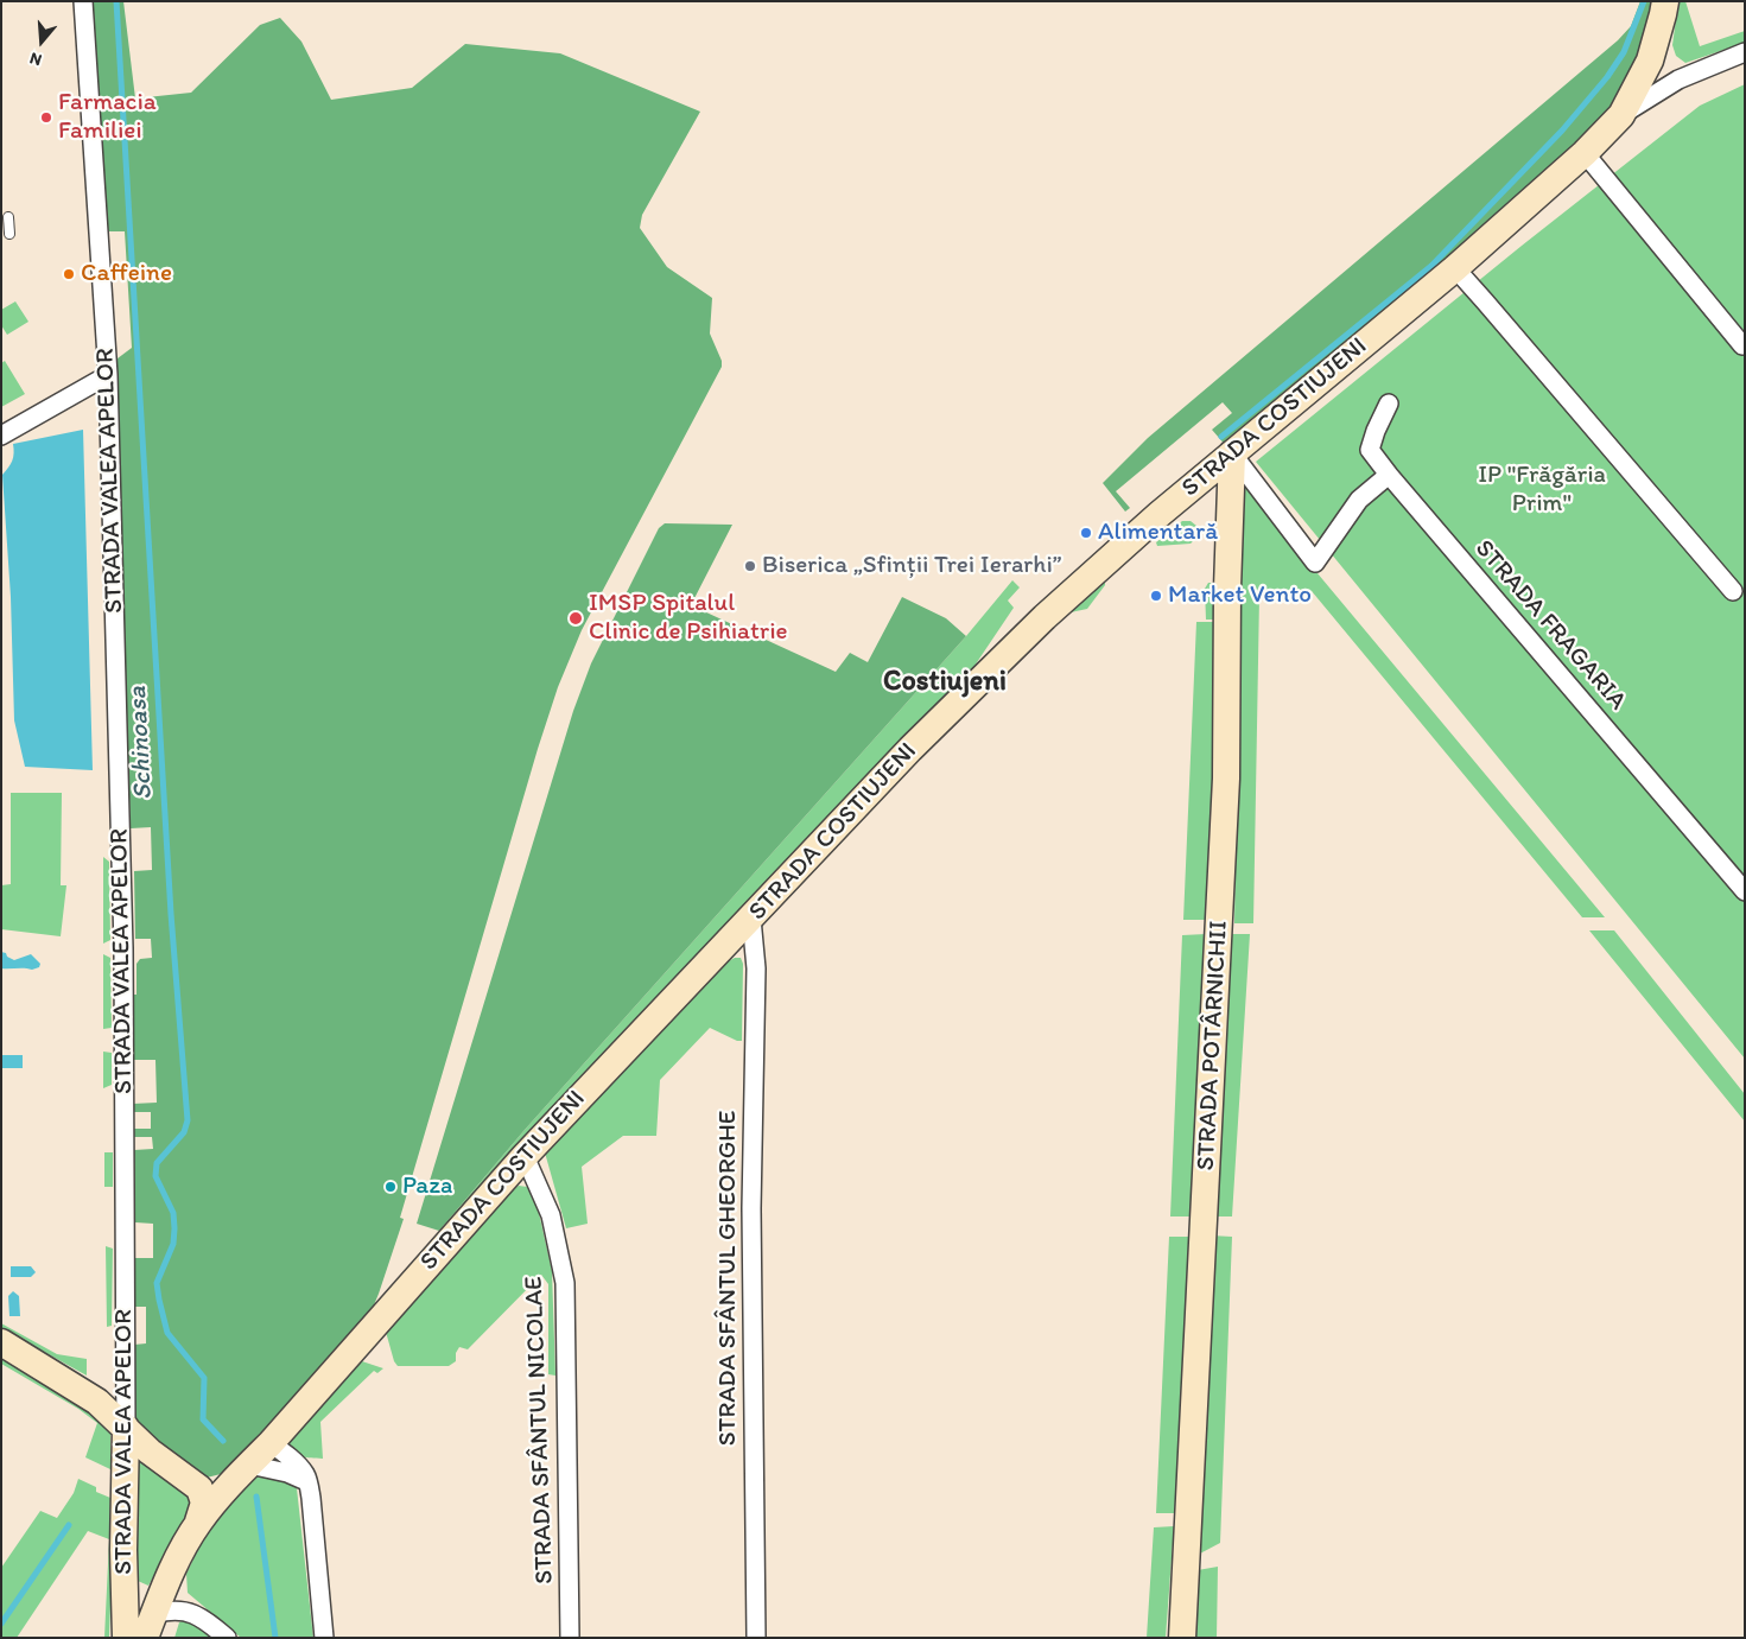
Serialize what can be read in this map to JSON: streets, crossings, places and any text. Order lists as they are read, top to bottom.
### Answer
{
  "streets": {
    "street": [
      "STRADA COSTIUJENI",
      "STRADA VALEA APELOR",
      "STRADA FRAGARIA",
      "STRADA POTÂRNICHII",
      "STRADA SFÂNTUL GHEORGHE",
      "STRADA SFÂNTUL NICOLAE"
    ]
  },
  "crossings": [
    ["STRADA COSTIUJENI", "STRADA POTÂRNICHII"],
    ["STRADA COSTIUJENI", "STRADA SFÂNTUL GHEORGHE"],
    ["STRADA COSTIUJENI", "STRADA SFÂNTUL NICOLAE"]
  ],
  "districts": ["Costiujeni"],
  "water": ["Schinoasa"],
  "parks": ["IP \"Frăgăria Prim\""],
  "places": [
    "Farmacia Familiei",
    "Caffeine",
    "Alimentară",
    "Biserica „Sfinții Trei Ierarhi”",
    "Market Vento",
    "IMSP Spitalul Clinic de Psihiatrie",
    "Paza"
  ],
  "north": "bottom"
}
